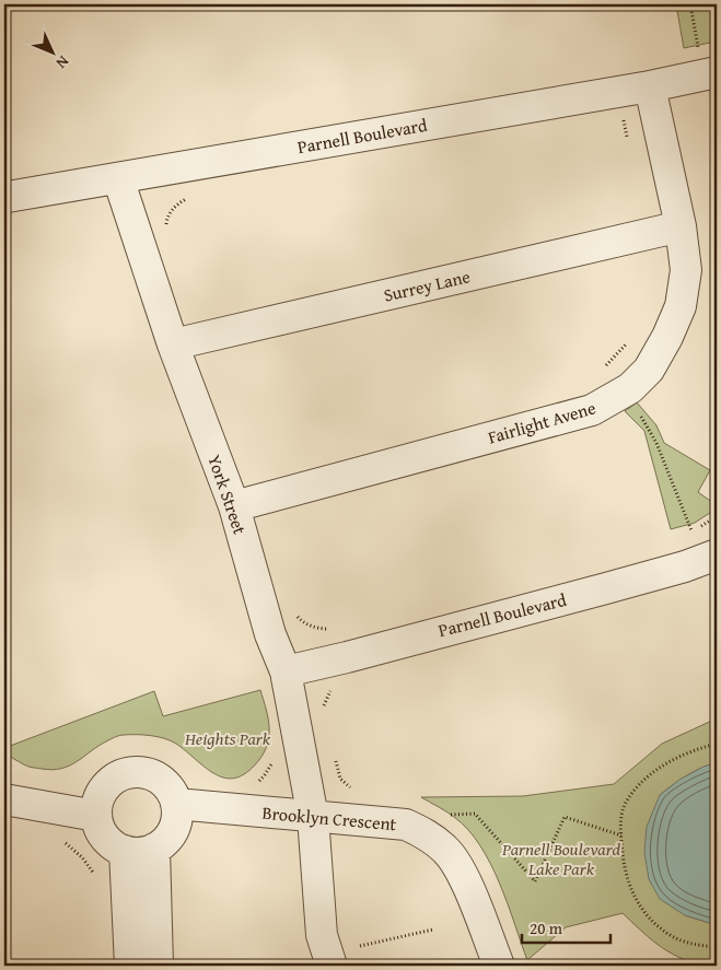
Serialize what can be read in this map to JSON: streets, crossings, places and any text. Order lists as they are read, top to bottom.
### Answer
{
  "streets": {
    "street": [
      "Parnell Boulevard",
      "Surrey Lane",
      "Fairlight Avene",
      "York Street",
      "Brooklyn Crescent"
    ]
  },
  "crossings": [
    ["Parnell Boulevard", "Fairlight Avene"],
    ["Parnell Boulevard", "York Street"],
    ["Surrey Lane", "Fairlight Avene"],
    ["Surrey Lane", "York Street"],
    ["Fairlight Avene", "York Street"],
    ["York Street", "Brooklyn Crescent"]
  ],
  "parks": ["Heights Park", "Parnell Boulevard Lake Park"],
  "scale_bar": "20 m",
  "north": "bottom right"
}
